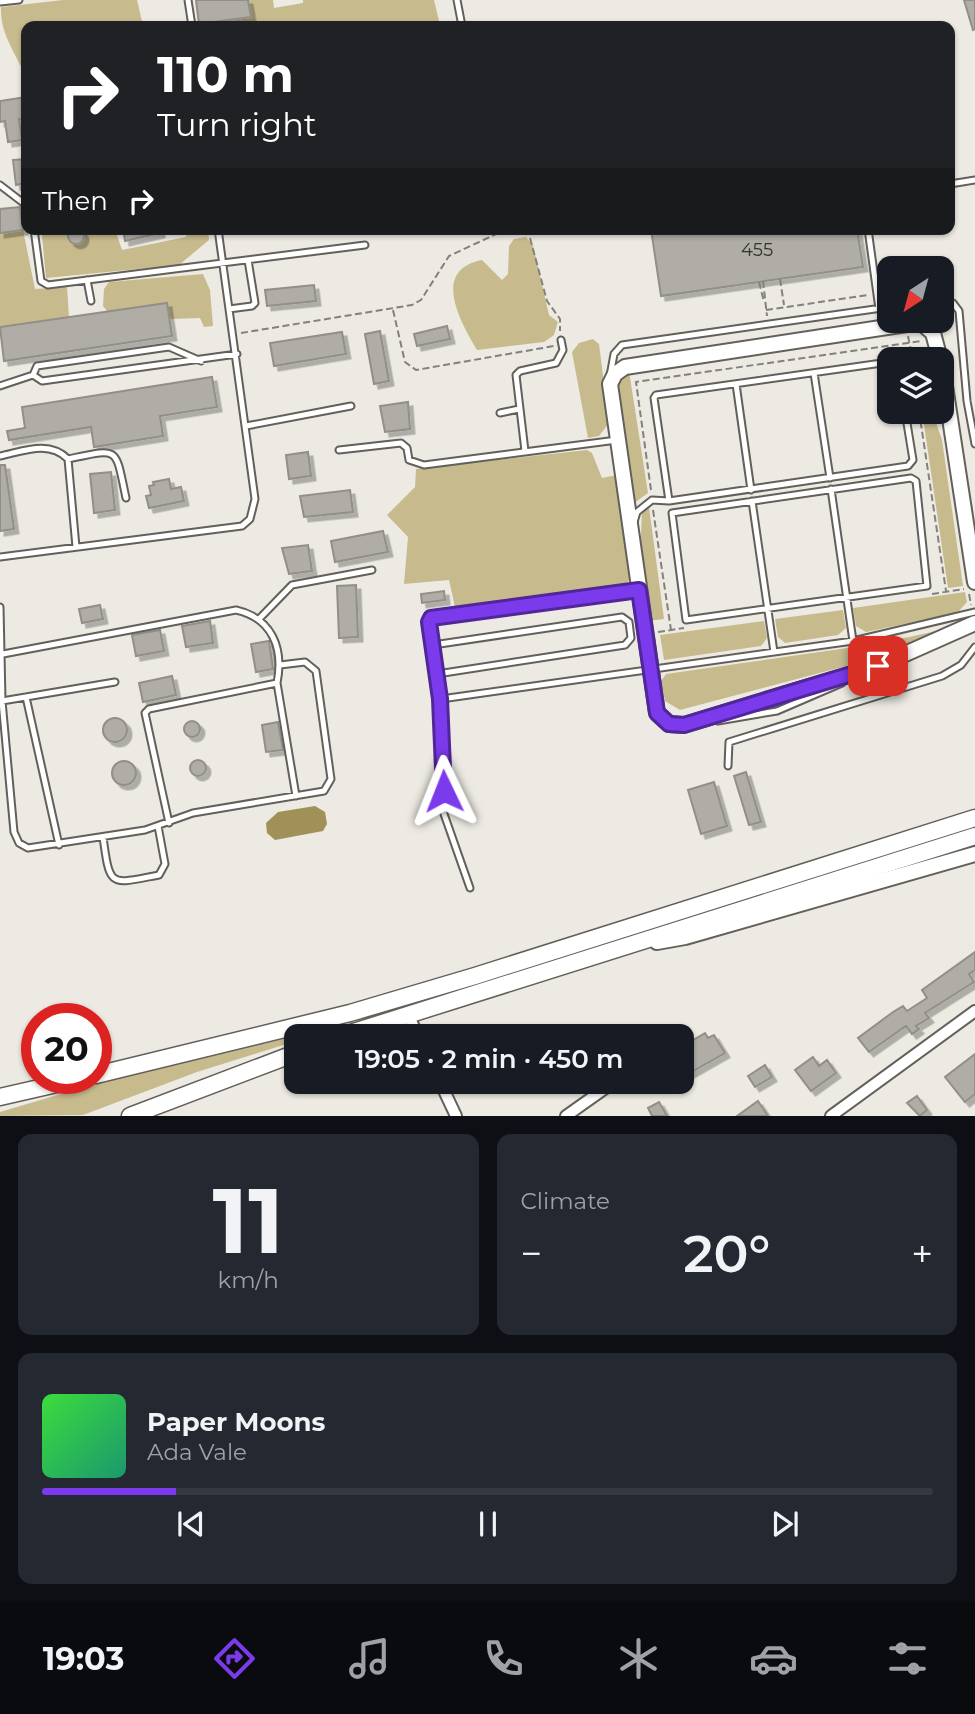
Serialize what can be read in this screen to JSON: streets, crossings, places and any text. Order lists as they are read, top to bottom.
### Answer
{
  "house_numbers": ["455"],
  "north": "bottom left",
  "page": {
    "turn": ["110 m", "Turn right"],
    "then": "Then",
    "limit": "20",
    "trip": "19:05 · 2 min · 450 m",
    "tile": [
      ["11", "km/h"],
      "Climate"
    ],
    "heat": ["−", "20°", "+"],
    "song": ["Paper Moons", "Ada Vale"],
    "tabs": "19:03"
  }
}
